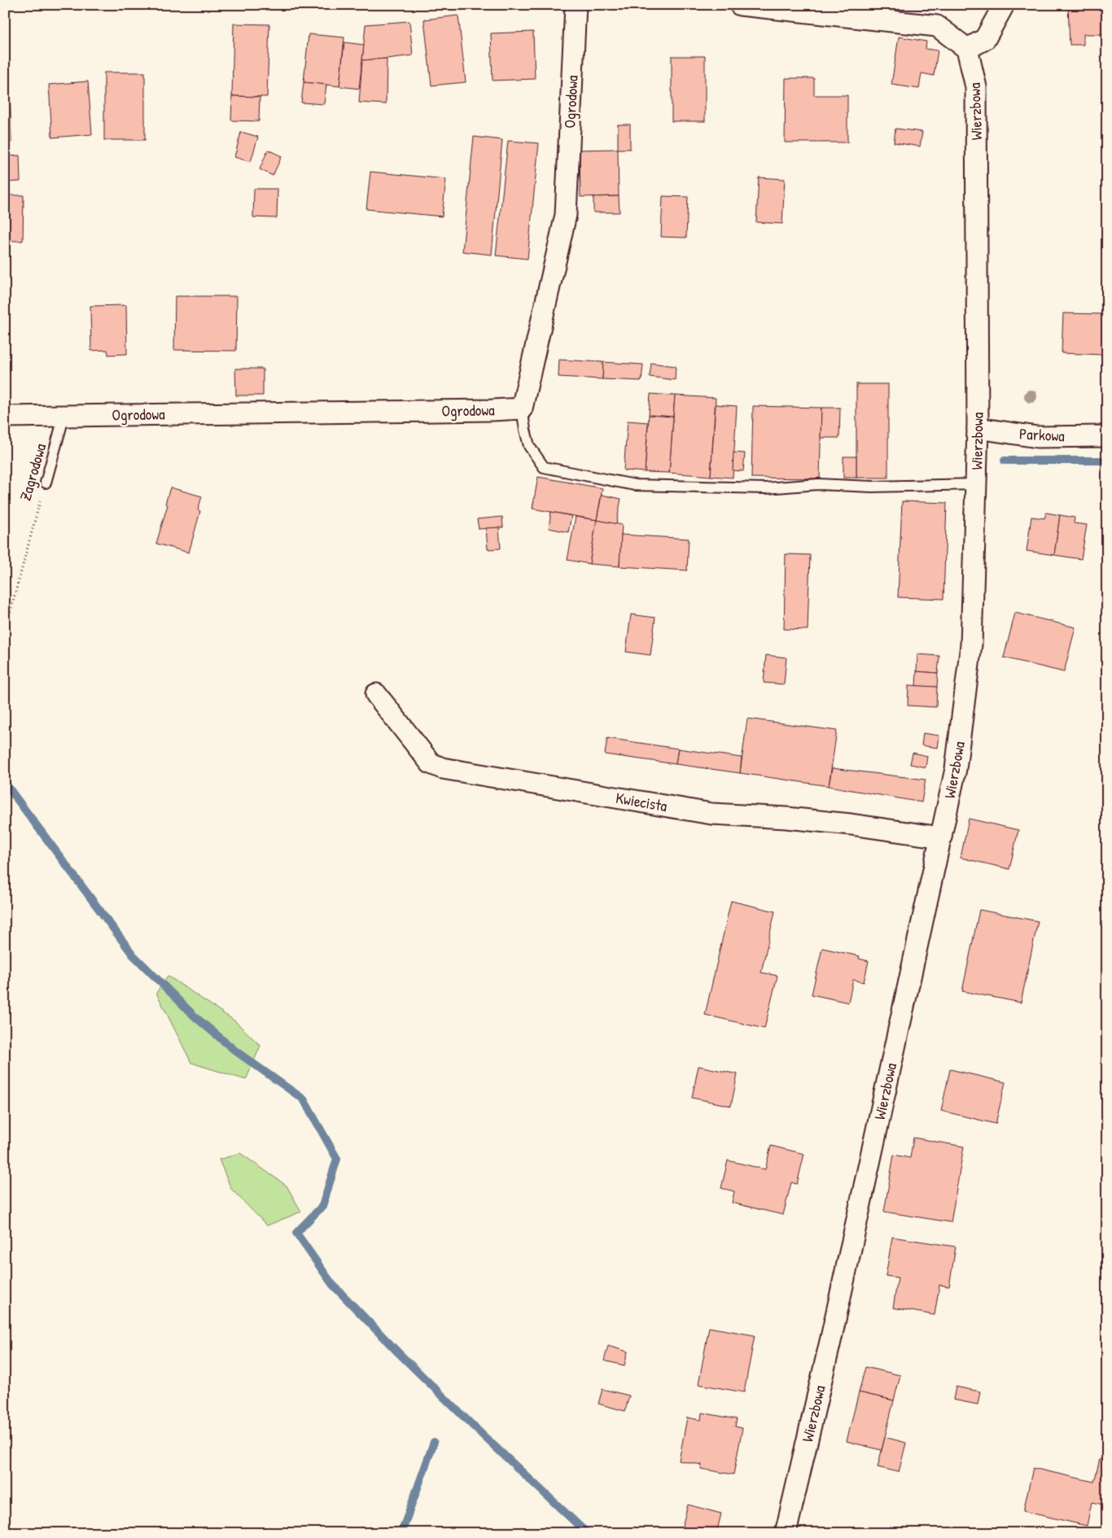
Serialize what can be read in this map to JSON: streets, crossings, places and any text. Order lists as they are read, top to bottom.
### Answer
{
  "streets": {
    "street": [
      "Ogrodowa",
      "Wierzbowa",
      "Parkowa",
      "Kwiecista"
    ],
    "lane": ["Zagrodowa"]
  },
  "crossings": [
    ["Ogrodowa", "Zagrodowa"],
    ["Wierzbowa", "Parkowa"],
    ["Wierzbowa", "Kwiecista"]
  ]
}
